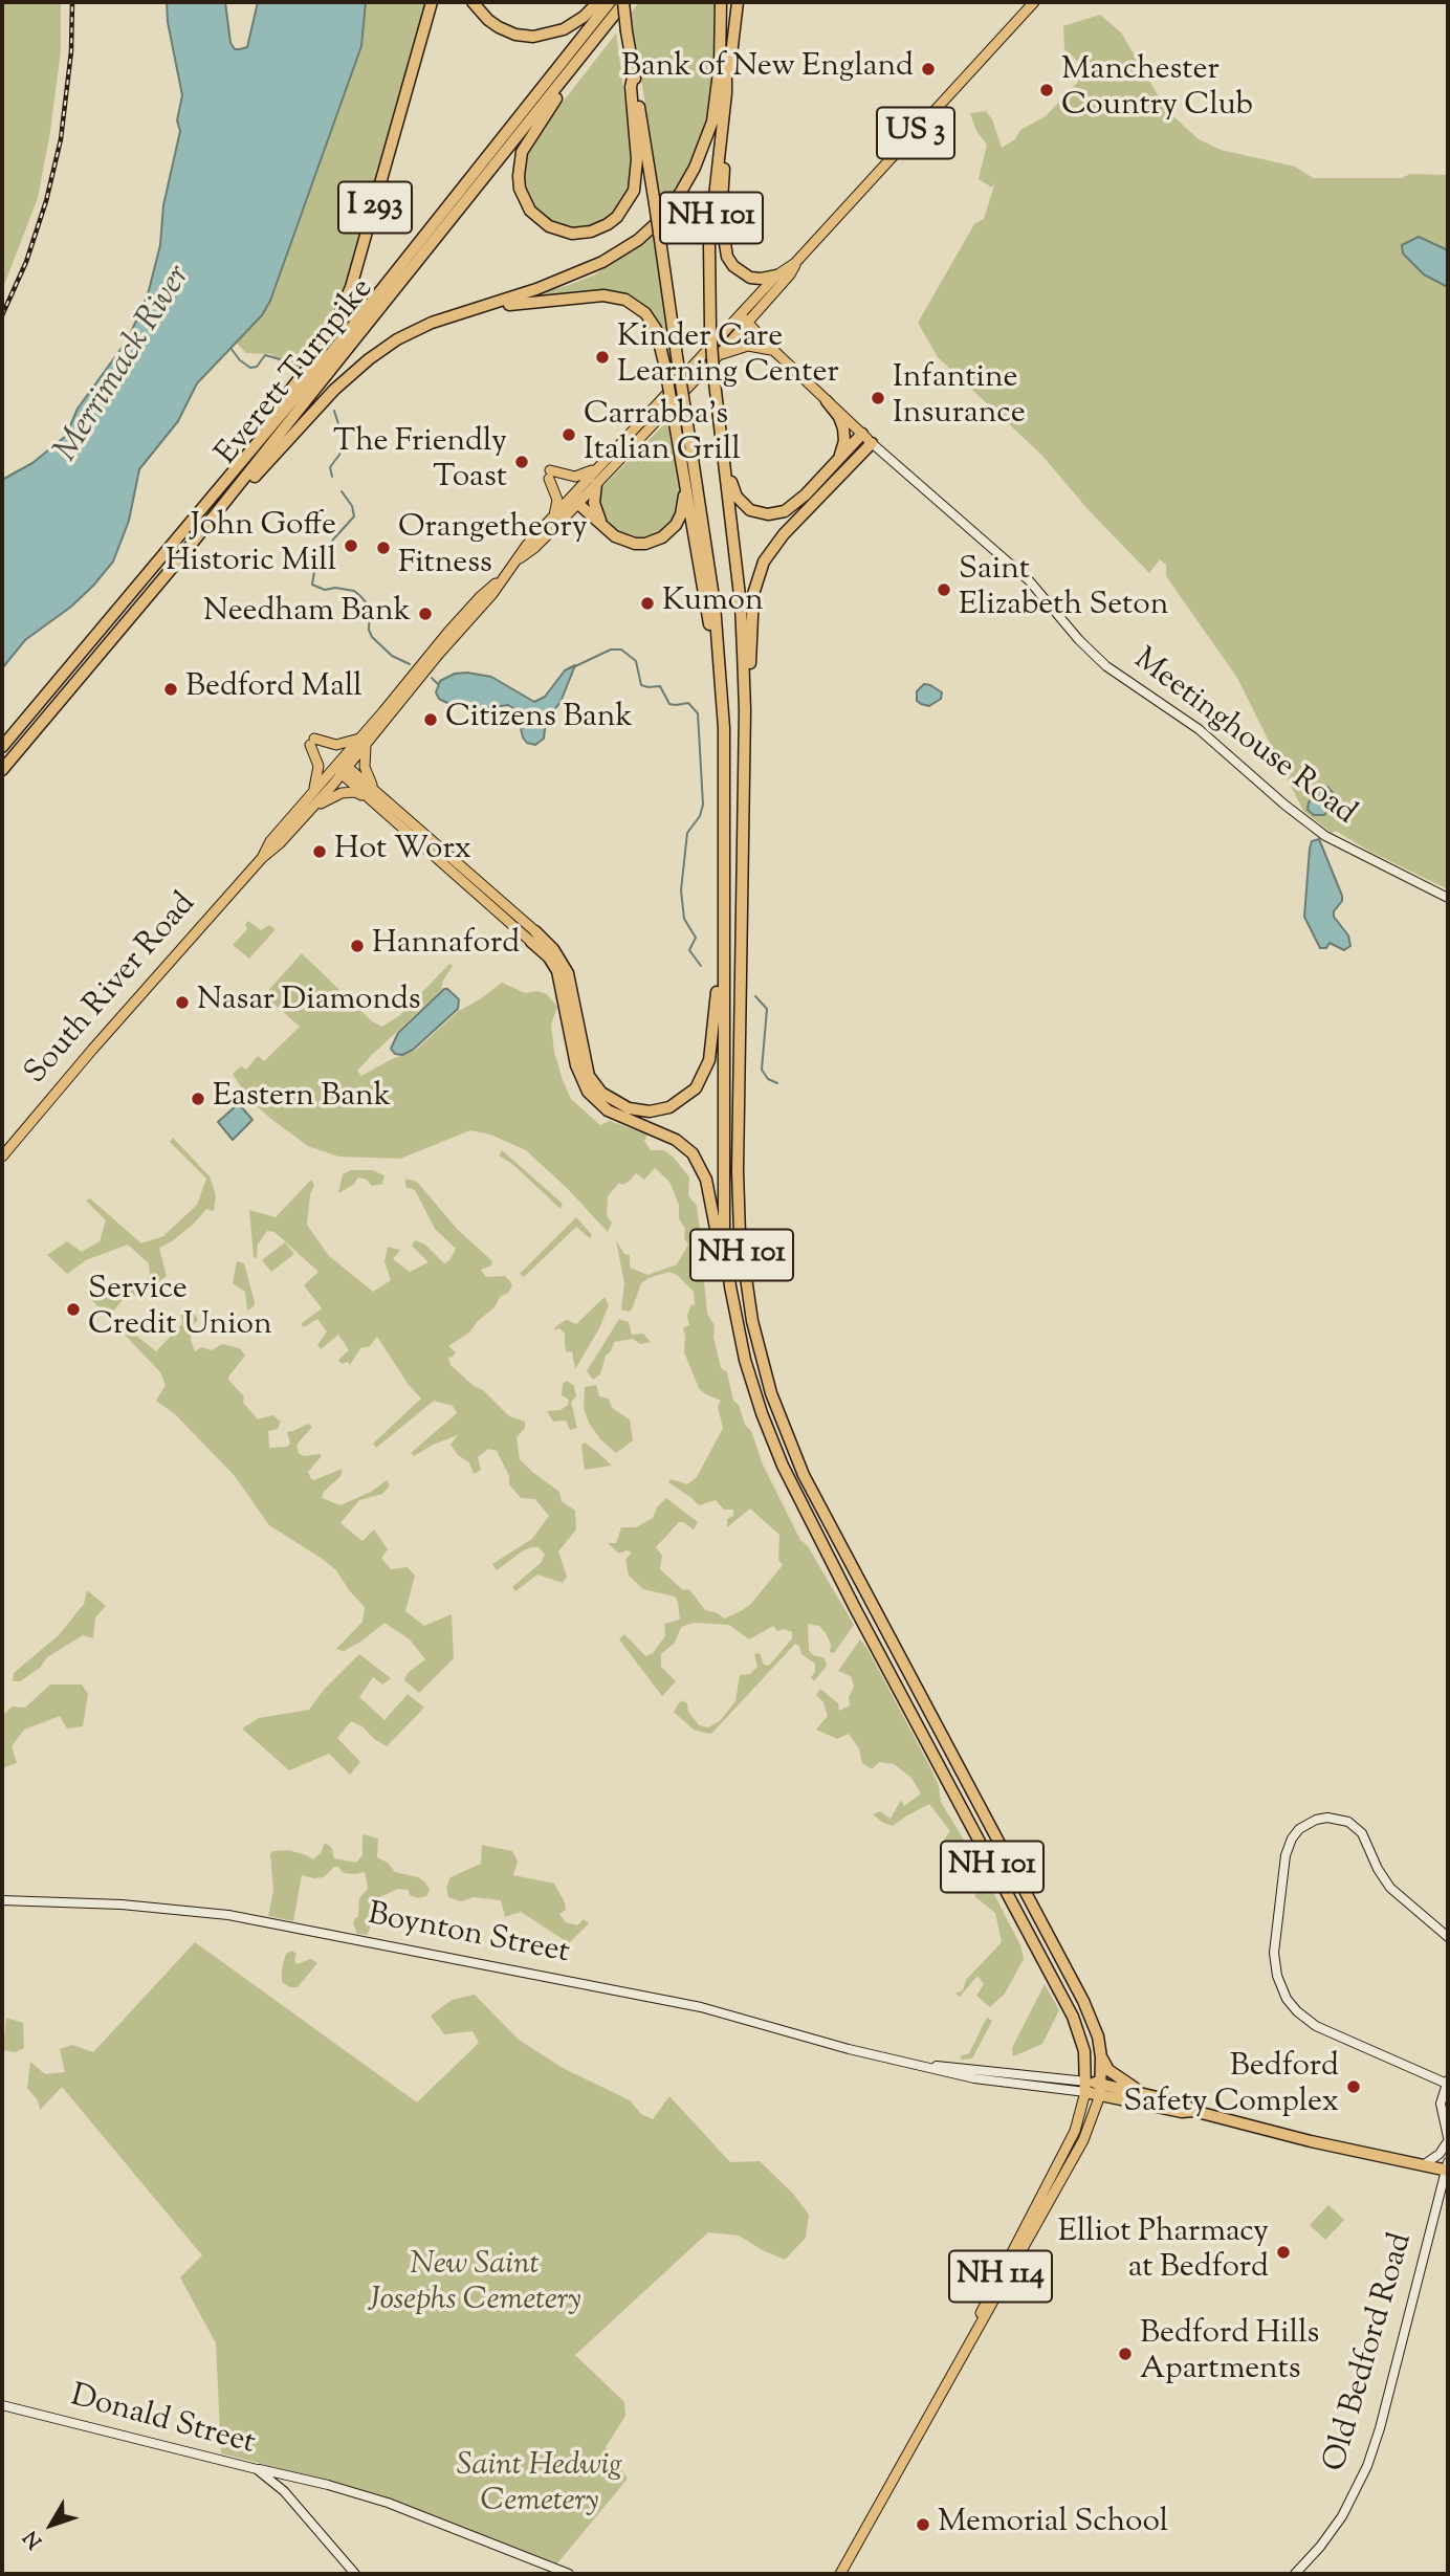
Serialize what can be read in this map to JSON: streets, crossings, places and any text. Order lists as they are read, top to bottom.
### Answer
{
  "streets": {
    "highway": ["I 293", "NH 101", "Everett Turnpike"],
    "main road": [
      "US 3",
      "Meetinghouse Road",
      "South River Road",
      "NH 114"
    ],
    "street": ["Boynton Street", "Old Bedford Road", "Donald Street"]
  },
  "crossings": [
    ["I 293", "Everett Turnpike"],
    ["NH 101", "Everett Turnpike"],
    ["NH 101", "Boynton Street"],
    ["NH 101", "NH 114"],
    ["Meetinghouse Road", "South River Road"],
    ["Boynton Street", "NH 114"]
  ],
  "water": ["Merrimack River"],
  "parks": ["New Saint Josephs Cemetery", "Saint Hedwig Cemetery"],
  "places": [
    "Bank of New England",
    "Manchester Country Club",
    "Kinder Care Learning Center",
    "Infantine Insurance",
    "Carrabba's Italian Grill",
    "The Friendly Toast",
    "John Goffe Historic Mill",
    "Orangetheory Fitness",
    "Saint Elizabeth Seton",
    "Kumon",
    "Needham Bank",
    "Bedford Mall",
    "Citizens Bank",
    "Hot Worx",
    "Hannaford",
    "Nasar Diamonds",
    "Eastern Bank",
    "Service Credit Union",
    "Bedford Safety Complex",
    "Elliot Pharmacy at Bedford",
    "Bedford Hills Apartments",
    "Memorial School"
  ],
  "north": "bottom left"
}
